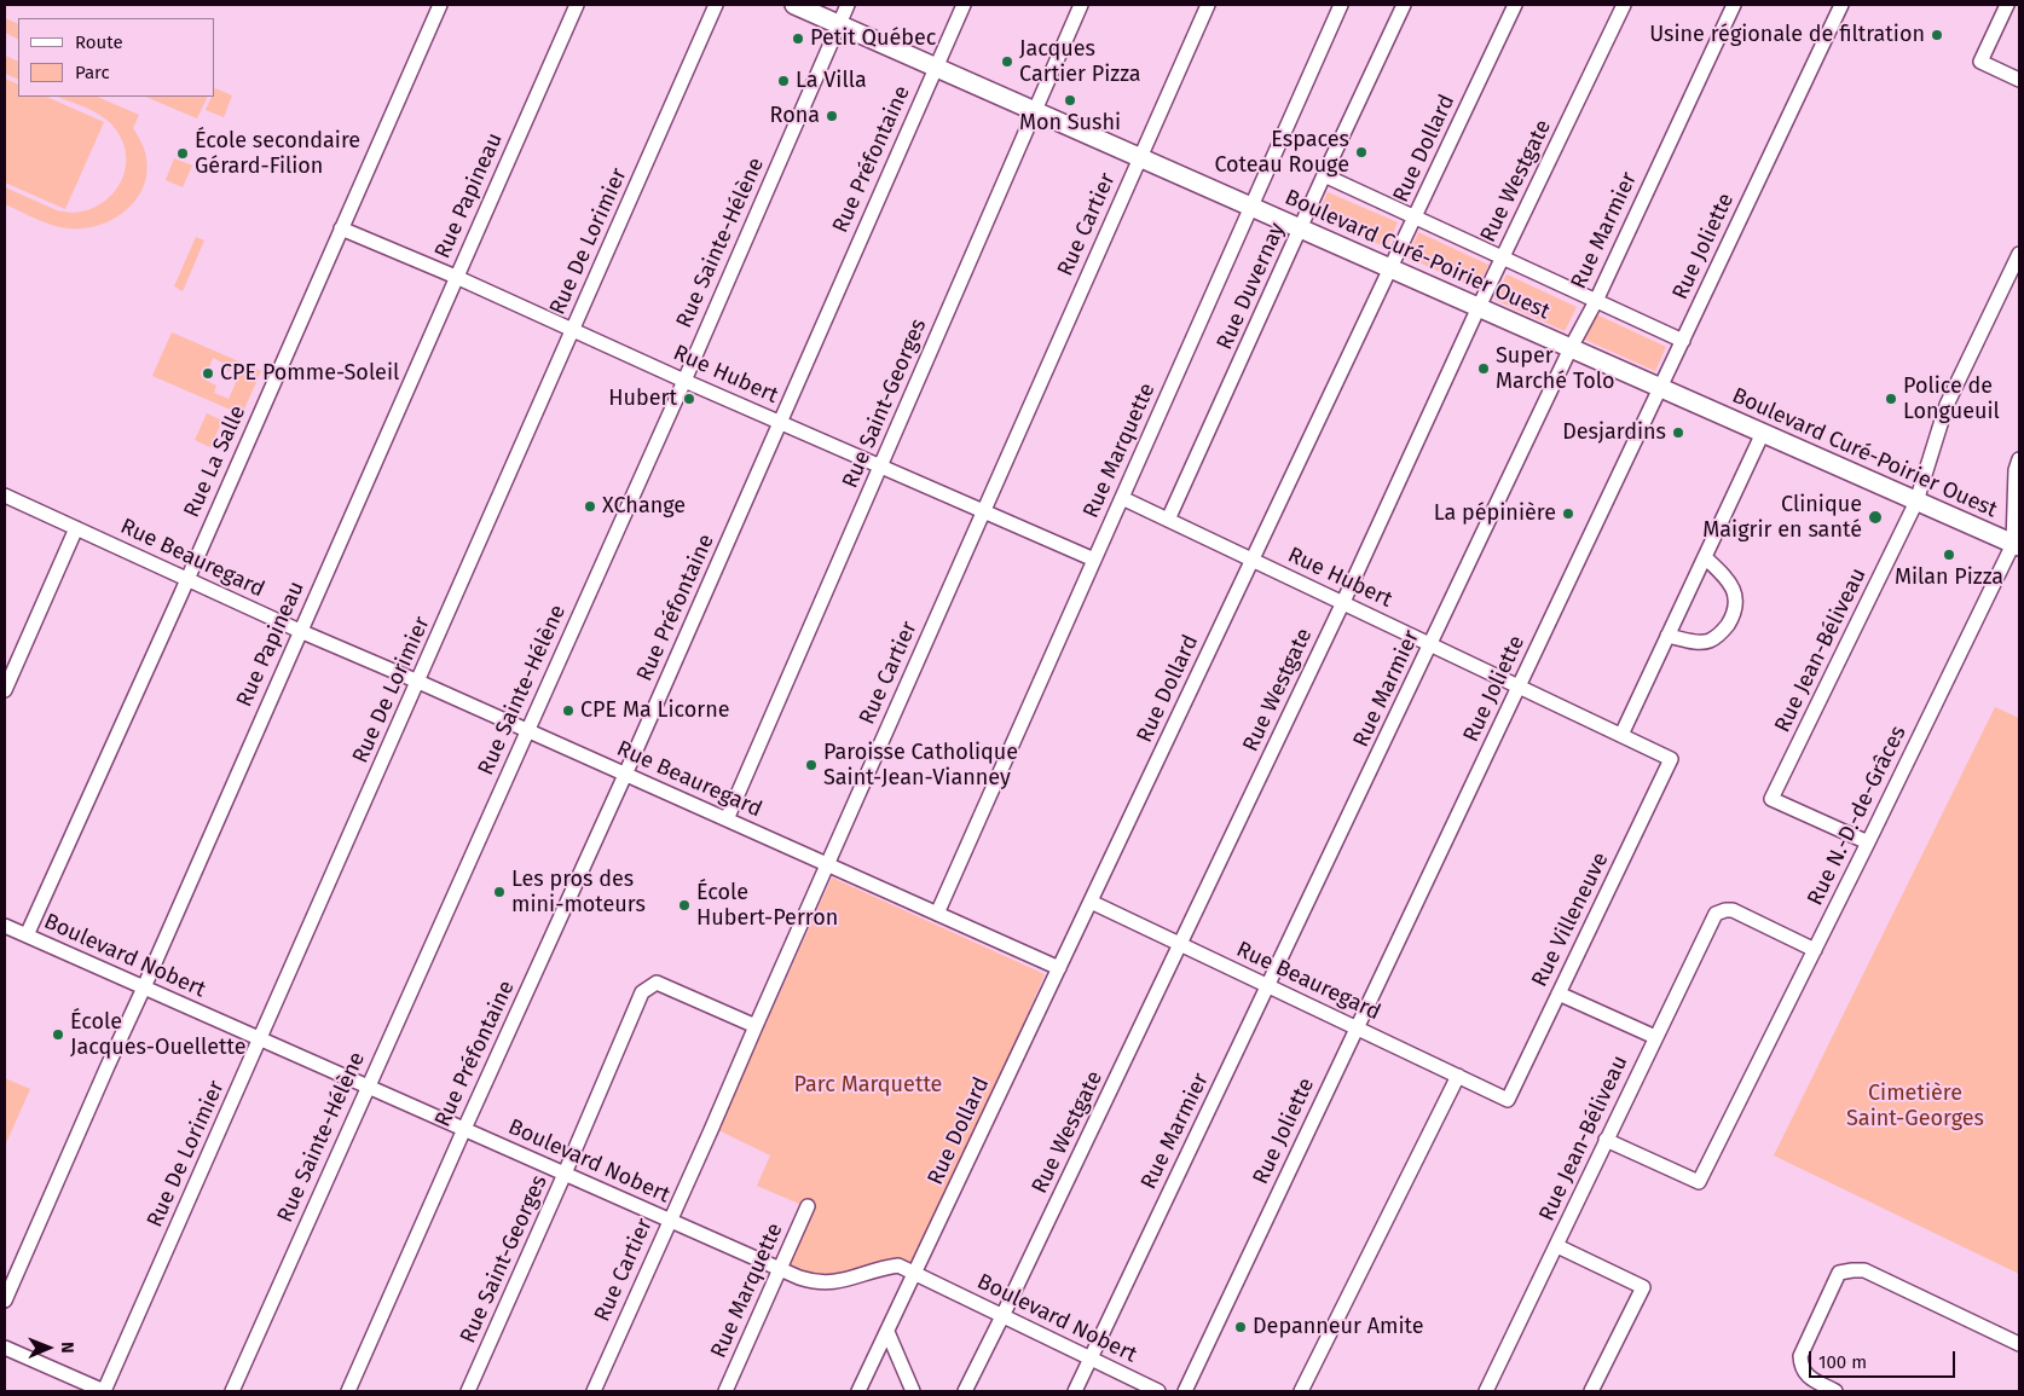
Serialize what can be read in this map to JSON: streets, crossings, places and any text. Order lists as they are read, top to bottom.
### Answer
{
  "streets": {
    "main road": ["Boulevard Curé-Poirier Ouest"],
    "street": [
      "Rue Dollard",
      "Rue Préfontaine",
      "Rue Westgate",
      "Rue Papineau",
      "Rue Cartier",
      "Rue Marmier",
      "Rue De Lorimier",
      "Rue Sainte-Hélène",
      "Rue Joliette",
      "Rue Duvernay",
      "Rue Hubert",
      "Rue Saint-Georges",
      "Rue Marquette",
      "Rue La Salle",
      "Rue Beauregard",
      "Rue Jean-Béliveau",
      "Rue N.-D.-de-Grâces",
      "Rue Villeneuve",
      "Boulevard Nobert"
    ]
  },
  "crossings": [
    ["Rue Dollard", "Boulevard Curé-Poirier Ouest"],
    ["Rue Dollard", "Rue Hubert"],
    ["Rue Dollard", "Rue Beauregard"],
    ["Rue Dollard", "Boulevard Nobert"],
    ["Rue Préfontaine", "Boulevard Curé-Poirier Ouest"],
    ["Rue Préfontaine", "Rue Hubert"],
    ["Rue Préfontaine", "Rue Beauregard"],
    ["Rue Préfontaine", "Boulevard Nobert"],
    ["Rue Westgate", "Boulevard Curé-Poirier Ouest"],
    ["Rue Westgate", "Rue Hubert"],
    ["Rue Westgate", "Rue Beauregard"],
    ["Rue Westgate", "Boulevard Nobert"],
    ["Rue Papineau", "Rue Hubert"],
    ["Rue Papineau", "Rue Beauregard"],
    ["Rue Papineau", "Boulevard Nobert"],
    ["Rue Cartier", "Boulevard Curé-Poirier Ouest"],
    ["Rue Cartier", "Rue Hubert"],
    ["Rue Cartier", "Rue Saint-Georges"],
    ["Rue Cartier", "Rue Beauregard"],
    ["Rue Cartier", "Boulevard Nobert"],
    ["Rue Marmier", "Boulevard Curé-Poirier Ouest"],
    ["Rue Marmier", "Rue Hubert"],
    ["Rue Marmier", "Rue Beauregard"],
    ["Rue Marmier", "Boulevard Nobert"],
    ["Rue De Lorimier", "Rue Hubert"],
    ["Rue De Lorimier", "Rue Beauregard"],
    ["Rue De Lorimier", "Boulevard Nobert"],
    ["Rue Sainte-Hélène", "Boulevard Curé-Poirier Ouest"],
    ["Rue Sainte-Hélène", "Rue Hubert"],
    ["Rue Sainte-Hélène", "Rue Beauregard"],
    ["Rue Sainte-Hélène", "Boulevard Nobert"],
    ["Rue Joliette", "Boulevard Curé-Poirier Ouest"],
    ["Rue Joliette", "Rue Hubert"],
    ["Rue Joliette", "Rue Beauregard"],
    ["Boulevard Curé-Poirier Ouest", "Rue Duvernay"],
    ["Boulevard Curé-Poirier Ouest", "Rue Saint-Georges"],
    ["Boulevard Curé-Poirier Ouest", "Rue Marquette"],
    ["Boulevard Curé-Poirier Ouest", "Rue Jean-Béliveau"],
    ["Boulevard Curé-Poirier Ouest", "Rue N.-D.-de-Grâces"],
    ["Rue Duvernay", "Rue Hubert"],
    ["Rue Hubert", "Rue Saint-Georges"],
    ["Rue Hubert", "Rue Marquette"],
    ["Rue Hubert", "Rue La Salle"],
    ["Rue Hubert", "Rue Villeneuve"],
    ["Rue Saint-Georges", "Rue Beauregard"],
    ["Rue Saint-Georges", "Boulevard Nobert"],
    ["Rue Marquette", "Rue Beauregard"],
    ["Rue Marquette", "Boulevard Nobert"],
    ["Rue La Salle", "Rue Beauregard"],
    ["Rue La Salle", "Boulevard Nobert"],
    ["Rue Beauregard", "Rue Villeneuve"],
    ["Rue Jean-Béliveau", "Rue N.-D.-de-Grâces"]
  ],
  "parks": ["Parc Marquette", "Cimetière Saint-Georges"],
  "places": [
    "Usine régionale de filtration",
    "Petit Québec",
    "Jacques Cartier Pizza",
    "La Villa",
    "Mon Sushi",
    "Rona",
    "Espaces Coteau Rouge",
    "École secondaire Gérard-Filion",
    "Super Marché Tolo",
    "CPE Pomme-Soleil",
    "Hubert",
    "Police de Longueuil",
    "Desjardins",
    "XChange",
    "La pépinière",
    "Clinique Maigrir en santé",
    "Milan Pizza",
    "CPE Ma Licorne",
    "Paroisse Catholique Saint-Jean-Vianney",
    "Les pros des mini-moteurs",
    "École Hubert-Perron",
    "École Jacques-Ouellette",
    "Depanneur Amite"
  ],
  "legend": ["Route", "Parc"],
  "scale_bar": "100 m",
  "north": "right"
}
